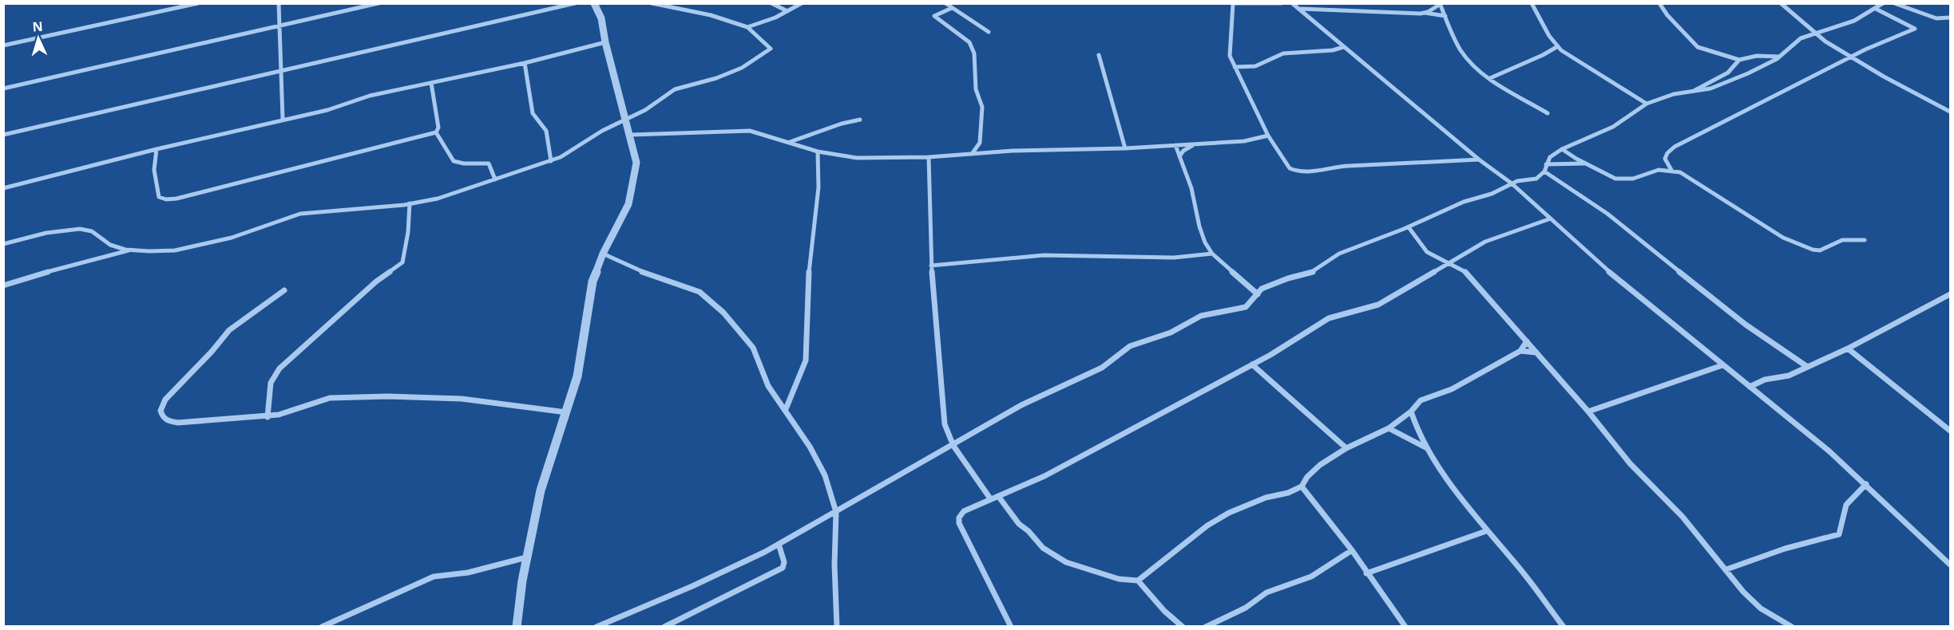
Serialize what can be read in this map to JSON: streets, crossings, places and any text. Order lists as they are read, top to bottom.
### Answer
{
  "north": "top"
}
